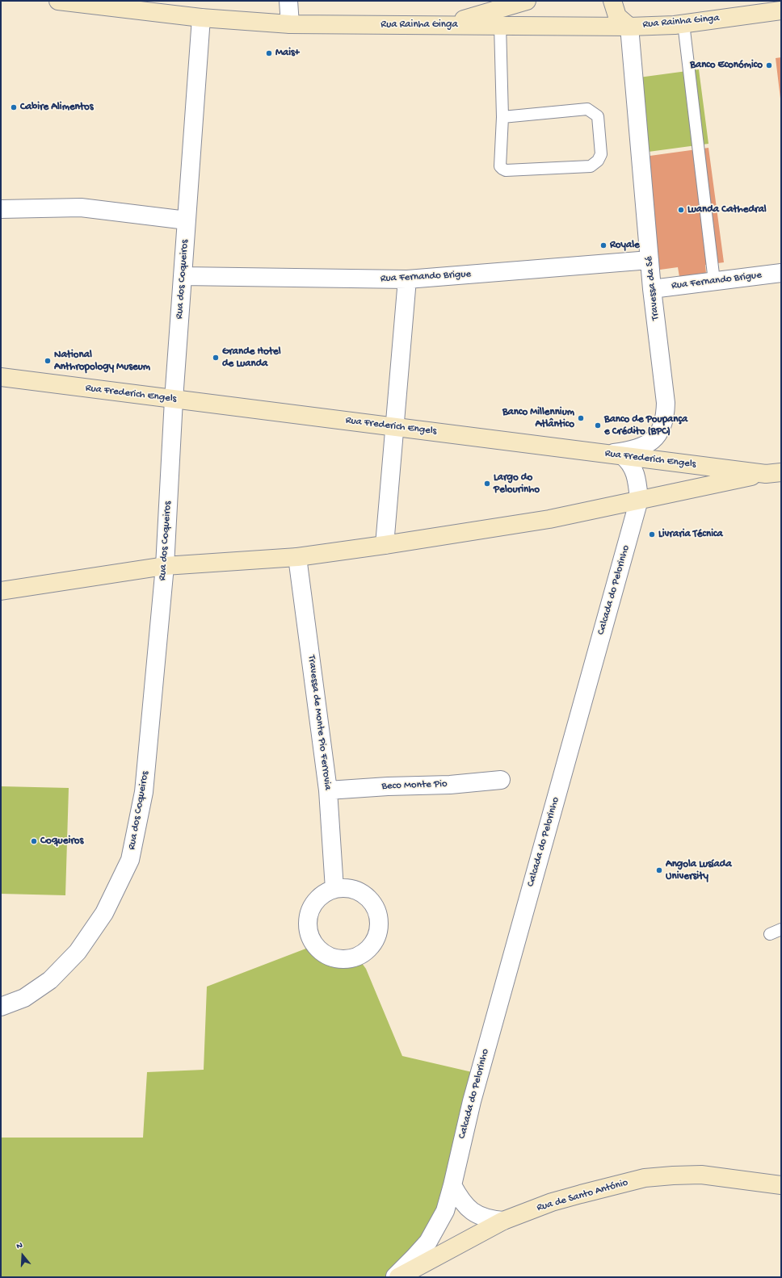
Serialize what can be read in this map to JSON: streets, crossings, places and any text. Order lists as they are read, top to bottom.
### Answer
{
  "streets": {
    "street": [
      "Rua Rainha Ginga",
      "Rua Fernando Brigue",
      "Rua dos Coqueiros",
      "Travessa da Sé",
      "Rua Frederich Engels",
      "Calcada do Pelorinho",
      "Travessa de Monte Pio Ferrovia",
      "Beco Monte Pio",
      "Rua de Santo António"
    ]
  },
  "crossings": [
    ["Rua Rainha Ginga", "Rua dos Coqueiros"],
    ["Rua Rainha Ginga", "Travessa da Sé"],
    ["Rua Fernando Brigue", "Rua dos Coqueiros"],
    ["Rua Fernando Brigue", "Travessa da Sé"],
    ["Rua dos Coqueiros", "Rua Frederich Engels"],
    ["Travessa da Sé", "Rua Frederich Engels"],
    ["Travessa de Monte Pio Ferrovia", "Beco Monte Pio"]
  ],
  "places": [
    "Mais+",
    "Banco Económico",
    "Cabire Alimentos",
    "Luanda Cathedral",
    "Royale",
    "Grande Hotel de Luanda",
    "National Anthropology Museum",
    "Banco Millennium Atlântico",
    "Banco de Poupança e Crédito (BPC)",
    "Largo do Pelourinho",
    "Livraria Técnica",
    "Coqueiros",
    "Angola Lusíada University"
  ],
  "north": "top"
}
